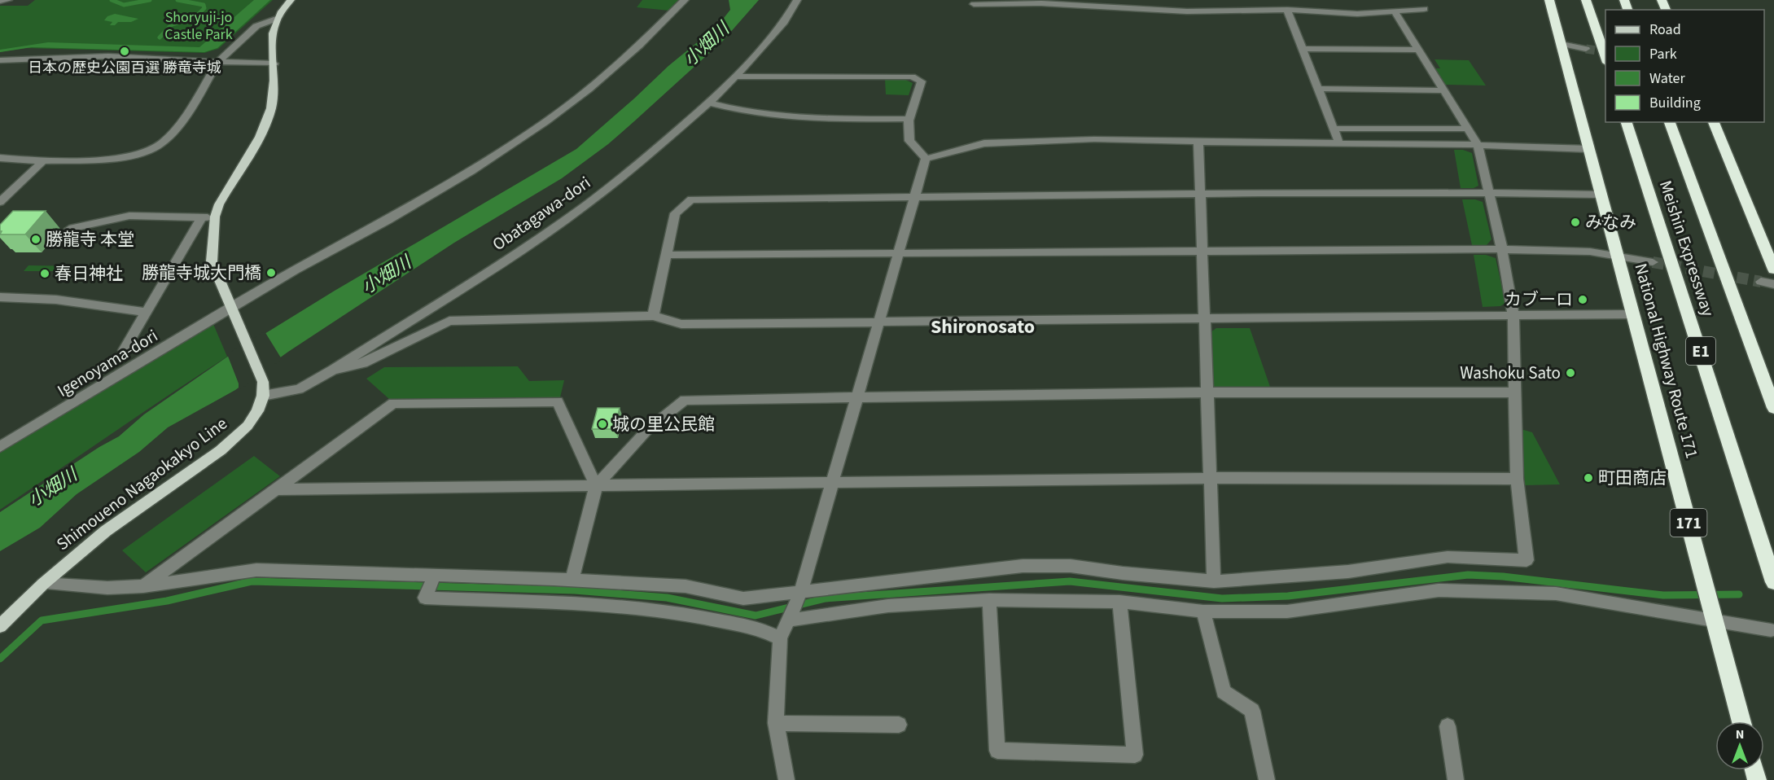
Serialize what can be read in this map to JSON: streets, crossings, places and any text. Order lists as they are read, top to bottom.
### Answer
{
  "streets": {
    "highway": [
      "Meishin Expressway",
      "E1",
      "National Highway Route 171",
      "171"
    ],
    "main road": ["Shimoueno Nagaokakyo Line"],
    "street": ["Obatagawa-dori", "Igenoyama-dori"]
  },
  "crossings": [
    ["Obatagawa-dori", "Shimoueno Nagaokakyo Line"]
  ],
  "districts": ["Shironosato"],
  "water": ["小畑川"],
  "parks": ["Shoryuji-jo Castle Park"],
  "places": [
    "日本の歴史公園百選 勝竜寺城",
    "みなみ",
    "勝龍寺 本堂",
    "勝龍寺城大門橋",
    "春日神社",
    "カブーロ",
    "Washoku Sato",
    "城の里公民館",
    "町田商店"
  ],
  "legend": [
    "Road",
    "Park",
    "Water",
    "Building"
  ],
  "north": "top"
}
